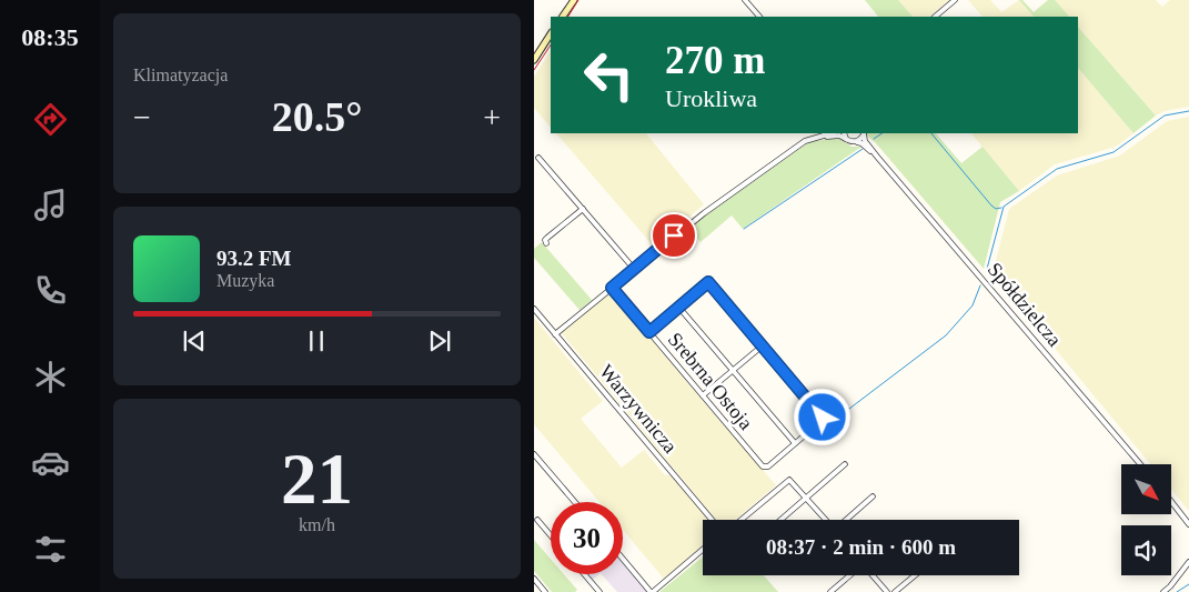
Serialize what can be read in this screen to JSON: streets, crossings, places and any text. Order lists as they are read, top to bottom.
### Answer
{
  "streets": {
    "street": ["Spółdzielcza", "Srebrna Ostoja", "Warzywnicza"]
  },
  "north": "bottom right",
  "page": {
    "tabs": "08:35",
    "tile": [
      "Klimatyzacja",
      ["21", "km/h"]
    ],
    "turn": ["270 m", "Urokliwa"],
    "heat": ["−", "20.5°", "+"],
    "song": ["93.2 FM", "Muzyka"],
    "limit": "30",
    "trip": "08:37 · 2 min · 600 m"
  }
}
